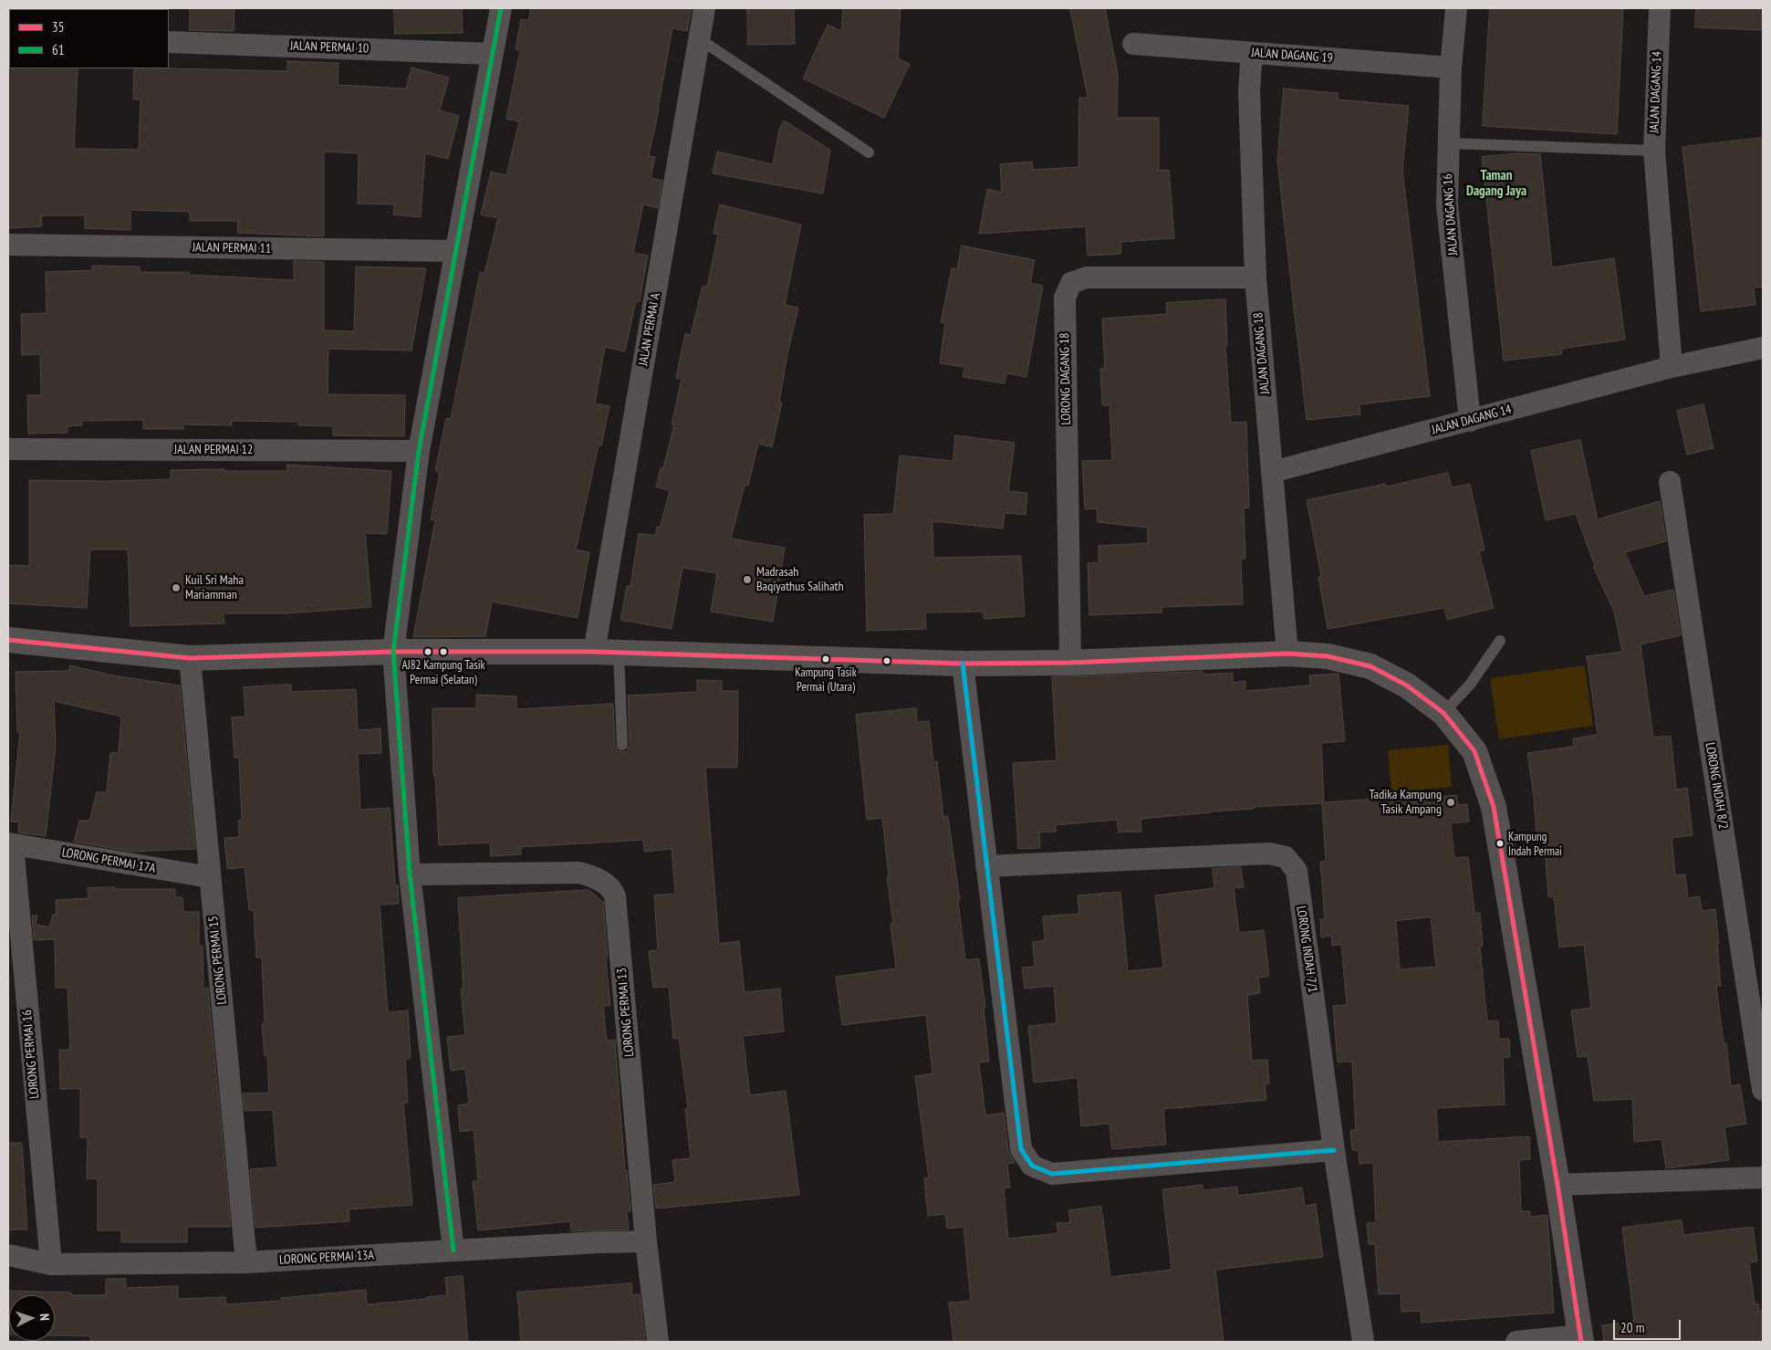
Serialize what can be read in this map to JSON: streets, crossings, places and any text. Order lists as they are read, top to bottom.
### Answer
{
  "streets": {
    "street": [
      "JALAN PERMAI 10",
      "JALAN DAGANG 19",
      "JALAN DAGANG 14",
      "JALAN DAGANG 16",
      "JALAN PERMAI 11",
      "JALAN PERMAI A",
      "JALAN DAGANG 18",
      "LORONG DAGANG 18",
      "JALAN PERMAI 12",
      "LORONG INDAH 8/2",
      "LORONG PERMAI 17A",
      "LORONG INDAH 7/1",
      "LORONG PERMAI 15",
      "LORONG PERMAI 13",
      "LORONG PERMAI 16",
      "LORONG PERMAI 13A"
    ]
  },
  "crossings": [
    ["JALAN DAGANG 19", "JALAN DAGANG 16"],
    ["JALAN DAGANG 19", "JALAN DAGANG 18"],
    ["JALAN DAGANG 14", "JALAN DAGANG 16"],
    ["JALAN DAGANG 14", "JALAN DAGANG 18"],
    ["JALAN DAGANG 18", "LORONG DAGANG 18"],
    ["LORONG PERMAI 17A", "LORONG PERMAI 15"],
    ["LORONG PERMAI 17A", "LORONG PERMAI 16"],
    ["LORONG PERMAI 15", "LORONG PERMAI 13A"],
    ["LORONG PERMAI 13", "LORONG PERMAI 13A"],
    ["LORONG PERMAI 16", "LORONG PERMAI 13A"]
  ],
  "districts": ["Taman Dagang Jaya"],
  "places": [
    "Madrasah Baqiyathus Salihath",
    "Kuil Sri Maha Mariamman",
    "AJ82 Kampung Tasik Permai (Selatan)",
    "Kampung Tasik Permai (Utara)",
    "Tadika Kampung Tasik Ampang",
    "Kampung Indah Permai"
  ],
  "lines": ["transit line 61", "transit line 35"],
  "legend": ["35", "61"],
  "scale_bar": "20 m",
  "north": "right"
}
